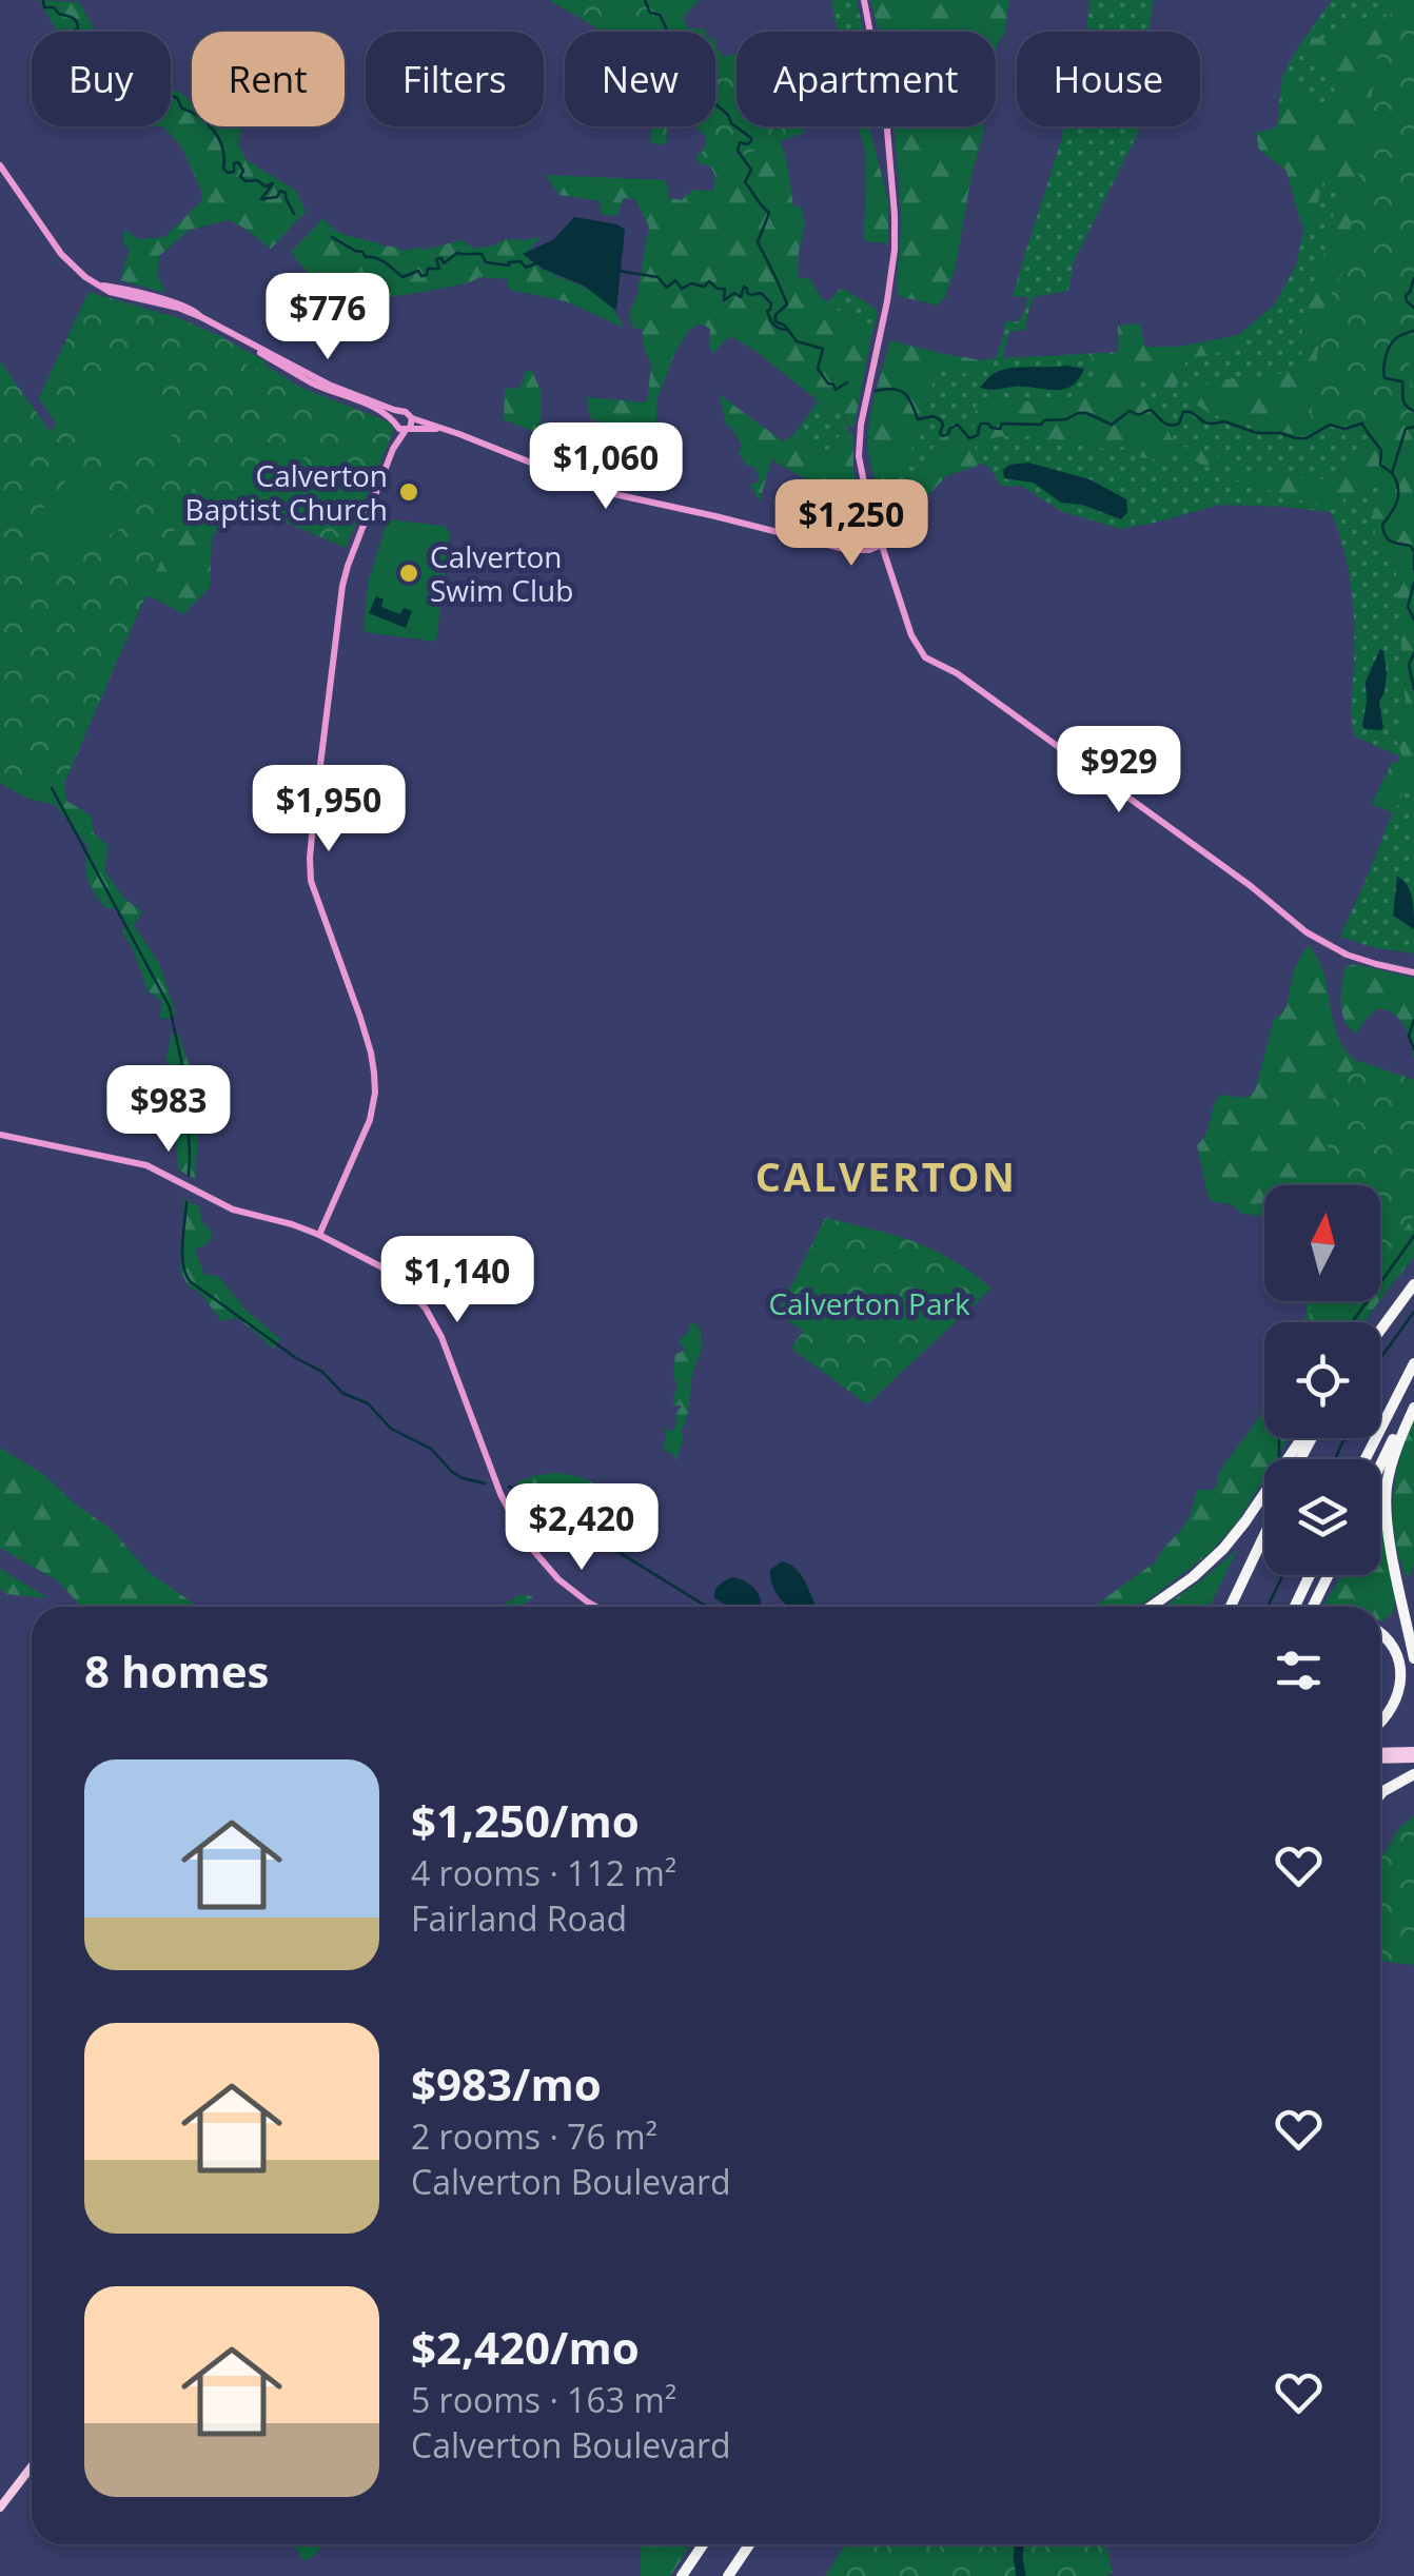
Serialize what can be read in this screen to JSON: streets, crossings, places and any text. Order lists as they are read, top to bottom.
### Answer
{
  "districts": ["CALVERTON"],
  "parks": ["Calverton Park"],
  "places": ["Calverton Baptist Church", "Calverton Swim Club"],
  "north": "top",
  "page": {
    "chip": [
      "Buy",
      "Rent",
      "Filters",
      "New",
      "Apartment",
      "House"
    ],
    "price": [
      "$776",
      "$1,060",
      "$1,250",
      "$929",
      "$1,950",
      "$983",
      "$1,140",
      "$2,420"
    ],
    "heading": "8 homes",
    "list": [
      {
        "name": "$1,250/mo",
        "note": "4 rooms · 112 m² · Fairland Road"
      },
      {
        "name": "$983/mo",
        "note": "2 rooms · 76 m² · Calverton Boulevard"
      },
      {
        "name": "$2,420/mo",
        "note": "5 rooms · 163 m² · Calverton Boulevard"
      }
    ]
  }
}
